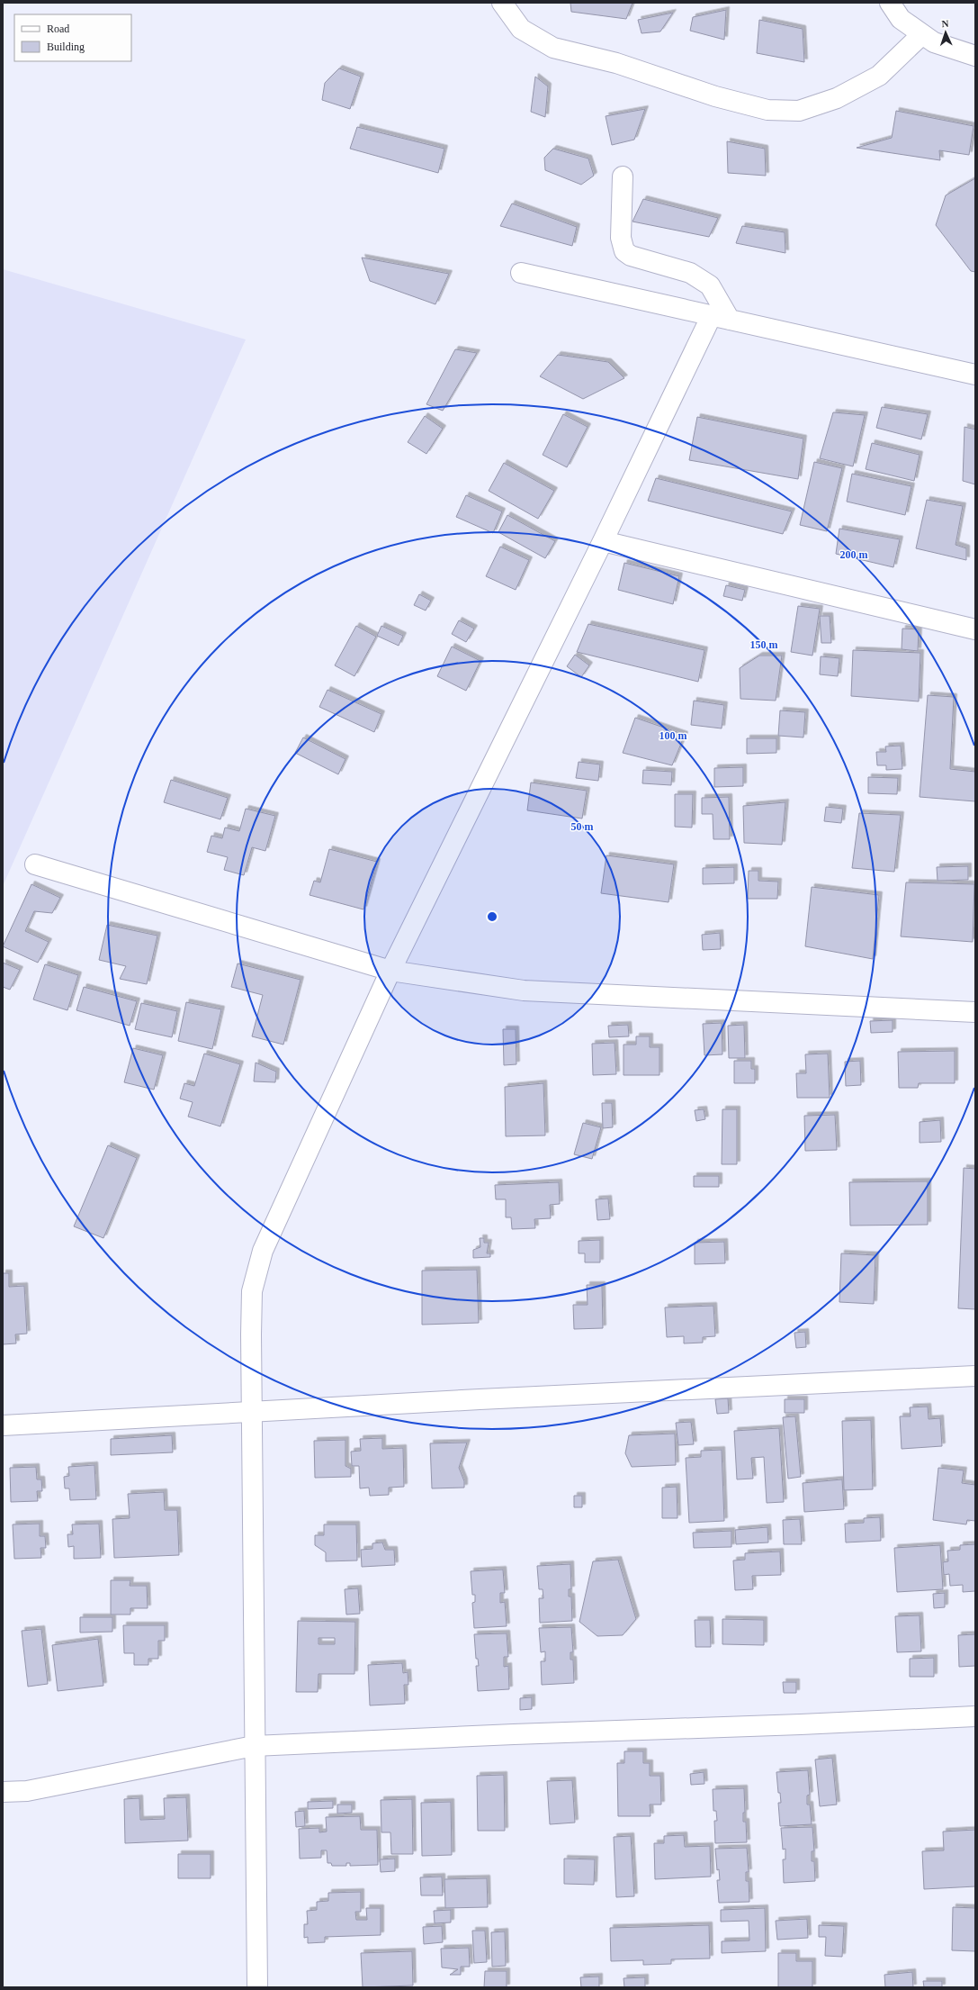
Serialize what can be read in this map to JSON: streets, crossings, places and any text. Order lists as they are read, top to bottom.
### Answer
{
  "legend": ["Road", "Building"],
  "north": "top",
  "rings": [
    "200 m",
    "150 m",
    "100 m",
    "50 m"
  ]
}
